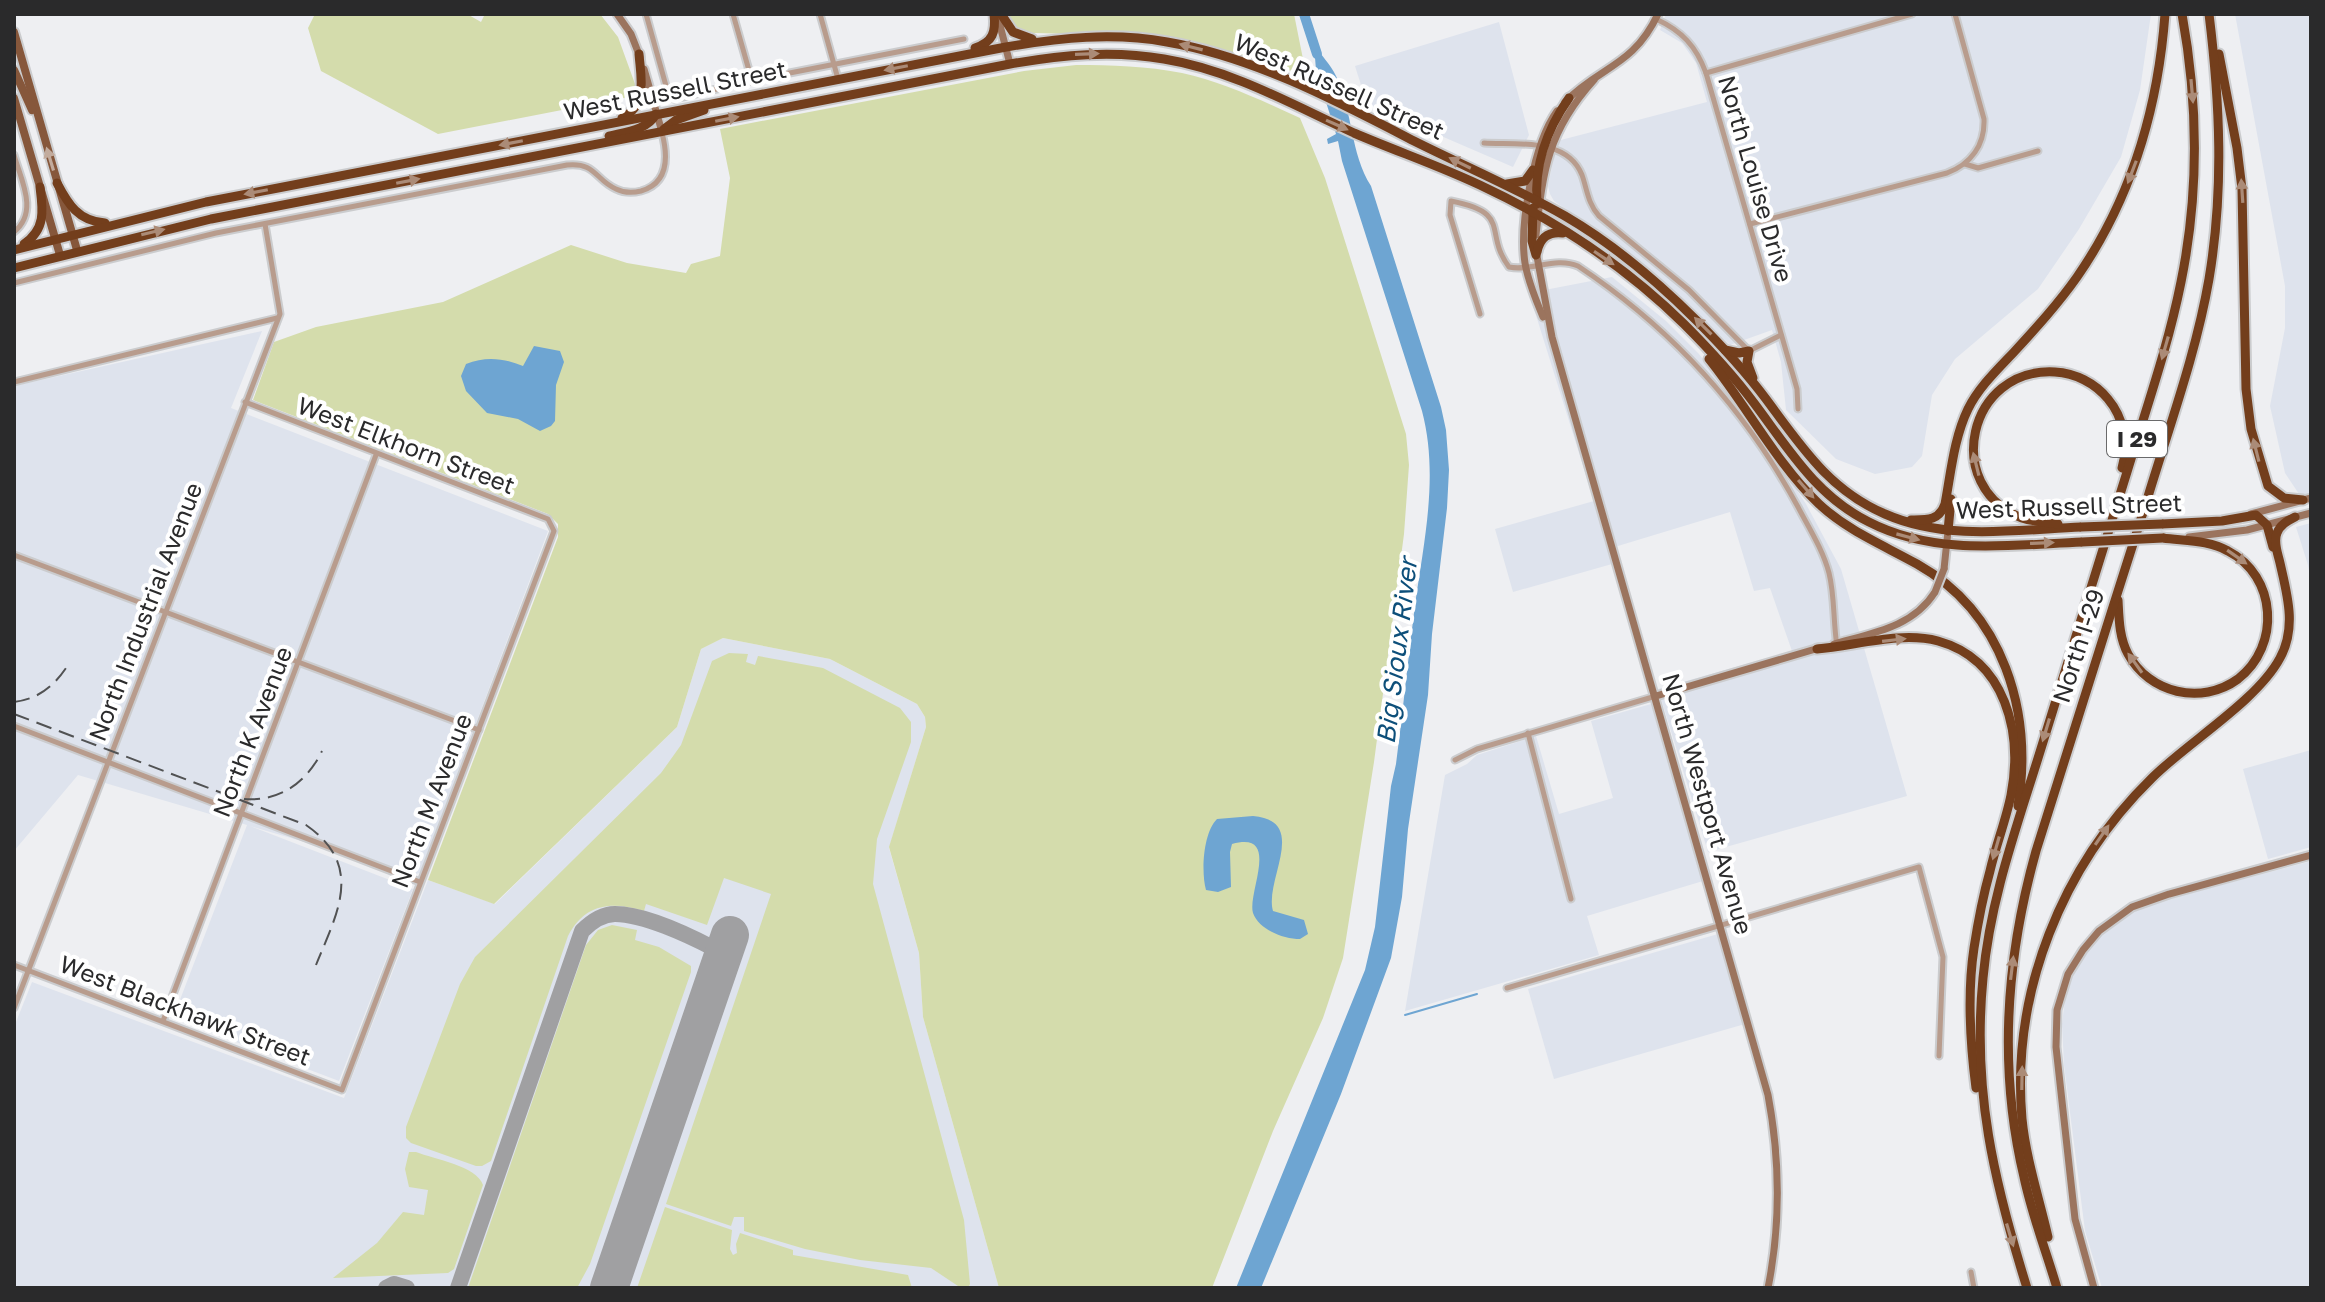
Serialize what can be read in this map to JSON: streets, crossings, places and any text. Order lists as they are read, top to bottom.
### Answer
{
  "streets": {
    "highway": ["West Russell Street", "I 29", "North I-29"],
    "main road": ["North Westport Avenue"],
    "street": [
      "North Louise Drive",
      "West Elkhorn Street",
      "North Industrial Avenue",
      "North K Avenue",
      "North M Avenue",
      "West Blackhawk Street"
    ]
  },
  "crossings": [
    ["West Russell Street", "North Industrial Avenue"],
    ["West Russell Street", "North I-29"],
    ["West Russell Street", "North Westport Avenue"],
    ["West Elkhorn Street", "North Industrial Avenue"],
    ["West Elkhorn Street", "North K Avenue"],
    ["West Elkhorn Street", "North M Avenue"],
    ["North Industrial Avenue", "West Blackhawk Street"],
    ["North K Avenue", "West Blackhawk Street"],
    ["North M Avenue", "West Blackhawk Street"]
  ],
  "water": ["Big Sioux River"]
}
